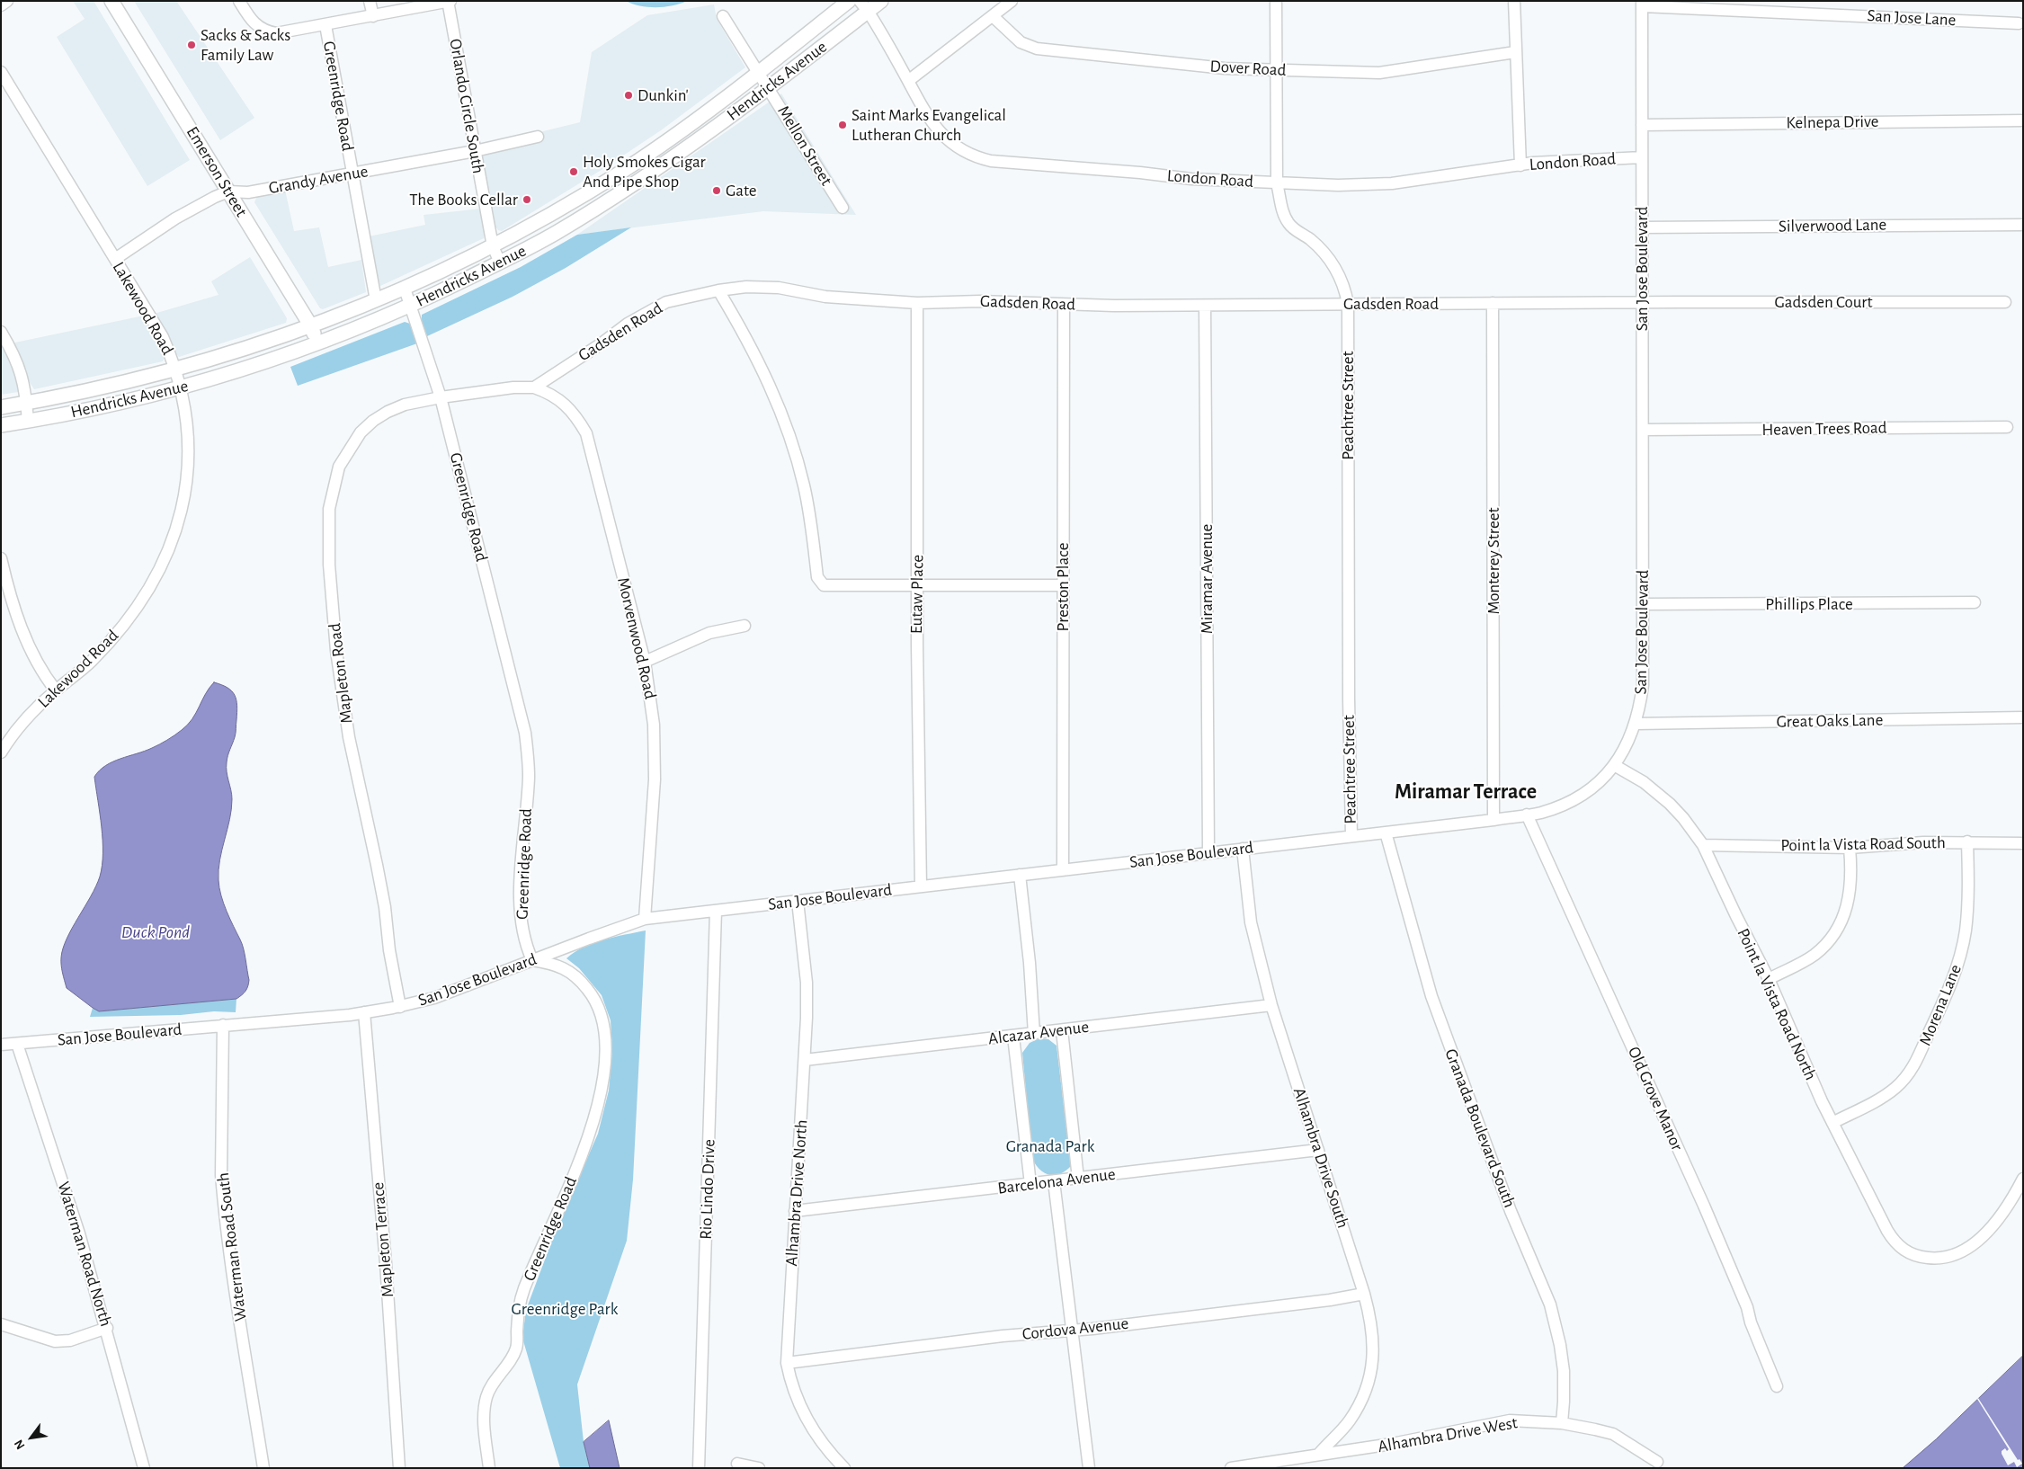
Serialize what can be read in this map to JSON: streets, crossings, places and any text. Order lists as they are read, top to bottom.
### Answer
{
  "streets": {
    "main road": ["Hendricks Avenue", "Emerson Street"],
    "street": [
      "San Jose Lane",
      "Dover Road",
      "Greenridge Road",
      "Orlando Circle South",
      "Kelnepa Drive",
      "Mellon Street",
      "London Road",
      "Grandy Avenue",
      "Silverwood Lane",
      "San Jose Boulevard",
      "Gadsden Court",
      "Gadsden Road",
      "Lakewood Road",
      "Peachtree Street",
      "Heaven Trees Road",
      "Monterey Street",
      "Miramar Avenue",
      "Preston Place",
      "Eutaw Place",
      "Phillips Place",
      "Morvenwood Road",
      "Mapleton Road",
      "Great Oaks Lane",
      "Point la Vista Road South",
      "Point la Vista Road North",
      "Morena Lane",
      "Alcazar Avenue",
      "Old Grove Manor",
      "Granada Boulevard South",
      "Alhambra Drive South",
      "Barcelona Avenue",
      "Rio Lindo Drive",
      "Alhambra Drive North",
      "Mapleton Terrace",
      "Waterman Road South",
      "Waterman Road North",
      "Cordova Avenue",
      "Alhambra Drive West"
    ]
  },
  "crossings": [
    ["San Jose Lane", "San Jose Boulevard"],
    ["Dover Road", "Peachtree Street"],
    ["Hendricks Avenue", "Greenridge Road"],
    ["Hendricks Avenue", "Orlando Circle South"],
    ["Hendricks Avenue", "Mellon Street"],
    ["Hendricks Avenue", "London Road"],
    ["Hendricks Avenue", "Emerson Street"],
    ["Hendricks Avenue", "Lakewood Road"],
    ["Greenridge Road", "Grandy Avenue"],
    ["Greenridge Road", "San Jose Boulevard"],
    ["Greenridge Road", "Mapleton Road"],
    ["Orlando Circle South", "Grandy Avenue"],
    ["Kelnepa Drive", "San Jose Boulevard"],
    ["London Road", "San Jose Boulevard"],
    ["London Road", "Peachtree Street"],
    ["Emerson Street", "Grandy Avenue"],
    ["Grandy Avenue", "Lakewood Road"],
    ["Silverwood Lane", "San Jose Boulevard"],
    ["San Jose Boulevard", "Gadsden Court"],
    ["San Jose Boulevard", "Gadsden Road"],
    ["San Jose Boulevard", "Peachtree Street"],
    ["San Jose Boulevard", "Heaven Trees Road"],
    ["San Jose Boulevard", "Monterey Street"],
    ["San Jose Boulevard", "Miramar Avenue"],
    ["San Jose Boulevard", "Preston Place"],
    ["San Jose Boulevard", "Eutaw Place"],
    ["San Jose Boulevard", "Phillips Place"],
    ["San Jose Boulevard", "Morvenwood Road"],
    ["San Jose Boulevard", "Mapleton Road"],
    ["San Jose Boulevard", "Great Oaks Lane"],
    ["San Jose Boulevard", "Point la Vista Road North"],
    ["San Jose Boulevard", "Old Grove Manor"],
    ["San Jose Boulevard", "Granada Boulevard South"],
    ["San Jose Boulevard", "Alhambra Drive South"],
    ["San Jose Boulevard", "Rio Lindo Drive"],
    ["San Jose Boulevard", "Alhambra Drive North"],
    ["San Jose Boulevard", "Mapleton Terrace"],
    ["San Jose Boulevard", "Waterman Road South"],
    ["San Jose Boulevard", "Waterman Road North"],
    ["Gadsden Court", "Gadsden Road"],
    ["Gadsden Road", "Peachtree Street"],
    ["Gadsden Road", "Monterey Street"],
    ["Gadsden Road", "Miramar Avenue"],
    ["Gadsden Road", "Preston Place"],
    ["Gadsden Road", "Eutaw Place"],
    ["Gadsden Road", "Morvenwood Road"],
    ["Point la Vista Road South", "Point la Vista Road North"],
    ["Point la Vista Road South", "Morena Lane"],
    ["Point la Vista Road North", "Morena Lane"],
    ["Alcazar Avenue", "Alhambra Drive South"],
    ["Alcazar Avenue", "Alhambra Drive North"],
    ["Granada Boulevard South", "Alhambra Drive West"],
    ["Alhambra Drive South", "Barcelona Avenue"],
    ["Alhambra Drive South", "Cordova Avenue"],
    ["Alhambra Drive South", "Alhambra Drive West"],
    ["Barcelona Avenue", "Alhambra Drive North"],
    ["Alhambra Drive North", "Cordova Avenue"]
  ],
  "districts": ["Miramar Terrace"],
  "water": ["Duck Pond"],
  "parks": ["Granada Park", "Greenridge Park"],
  "places": [
    "Sacks & Sacks Family Law",
    "Dunkin'",
    "Saint Marks Evangelical Lutheran Church",
    "Holy Smokes Cigar And Pipe Shop",
    "Gate",
    "The Books Cellar"
  ],
  "north": "bottom left"
}
